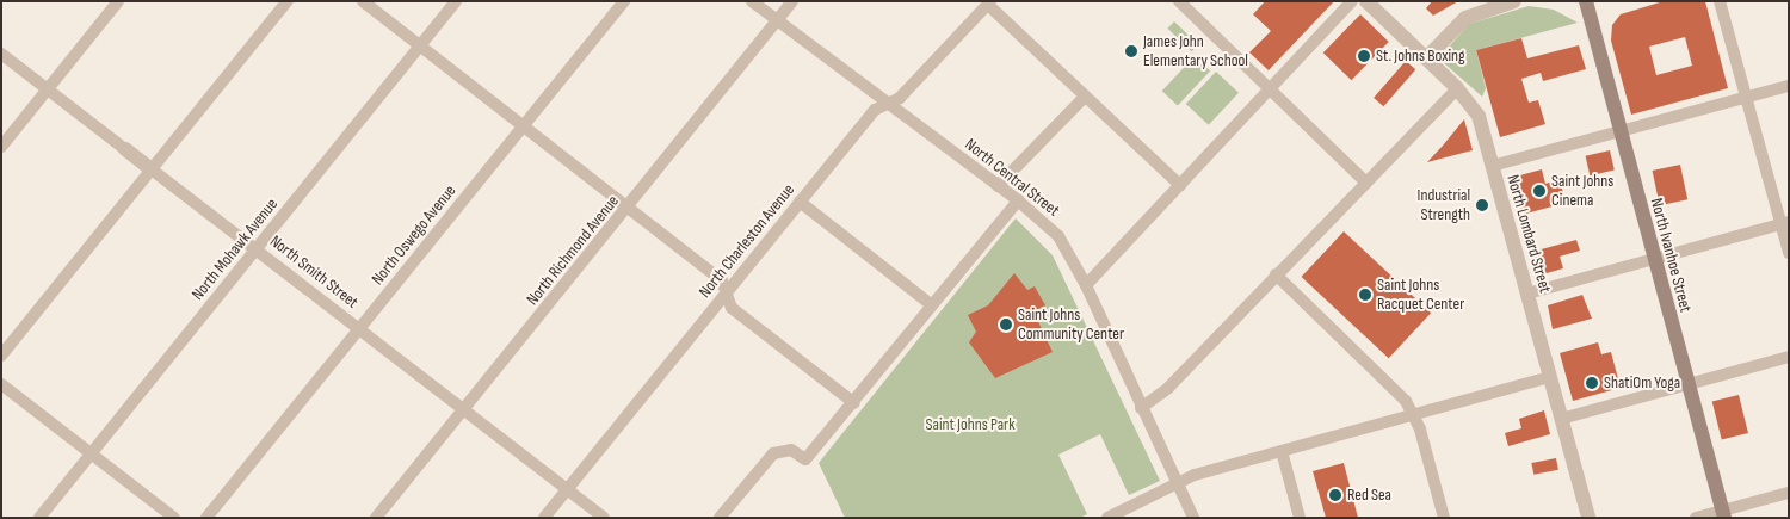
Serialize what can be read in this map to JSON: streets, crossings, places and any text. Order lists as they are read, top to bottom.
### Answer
{
  "streets": {
    "main road": ["North Ivanhoe Street"],
    "street": [
      "North Central Street",
      "North Lombard Street",
      "North Oswego Avenue",
      "North Charleston Avenue",
      "North Mohawk Avenue",
      "North Richmond Avenue",
      "North Smith Street"
    ]
  },
  "crossings": [
    ["North Central Street", "North Charleston Avenue"],
    ["North Central Street", "North Richmond Avenue"],
    ["North Oswego Avenue", "North Smith Street"],
    ["North Charleston Avenue", "North Smith Street"],
    ["North Mohawk Avenue", "North Smith Street"],
    ["North Richmond Avenue", "North Smith Street"]
  ],
  "parks": ["Saint Johns Park"],
  "places": [
    "James John Elementary School",
    "St. Johns Boxing",
    "Saint Johns Cinema",
    "Industrial Strength",
    "Saint Johns Racquet Center",
    "Saint Johns Community Center",
    "ShatiOm Yoga",
    "Red Sea"
  ]
}
